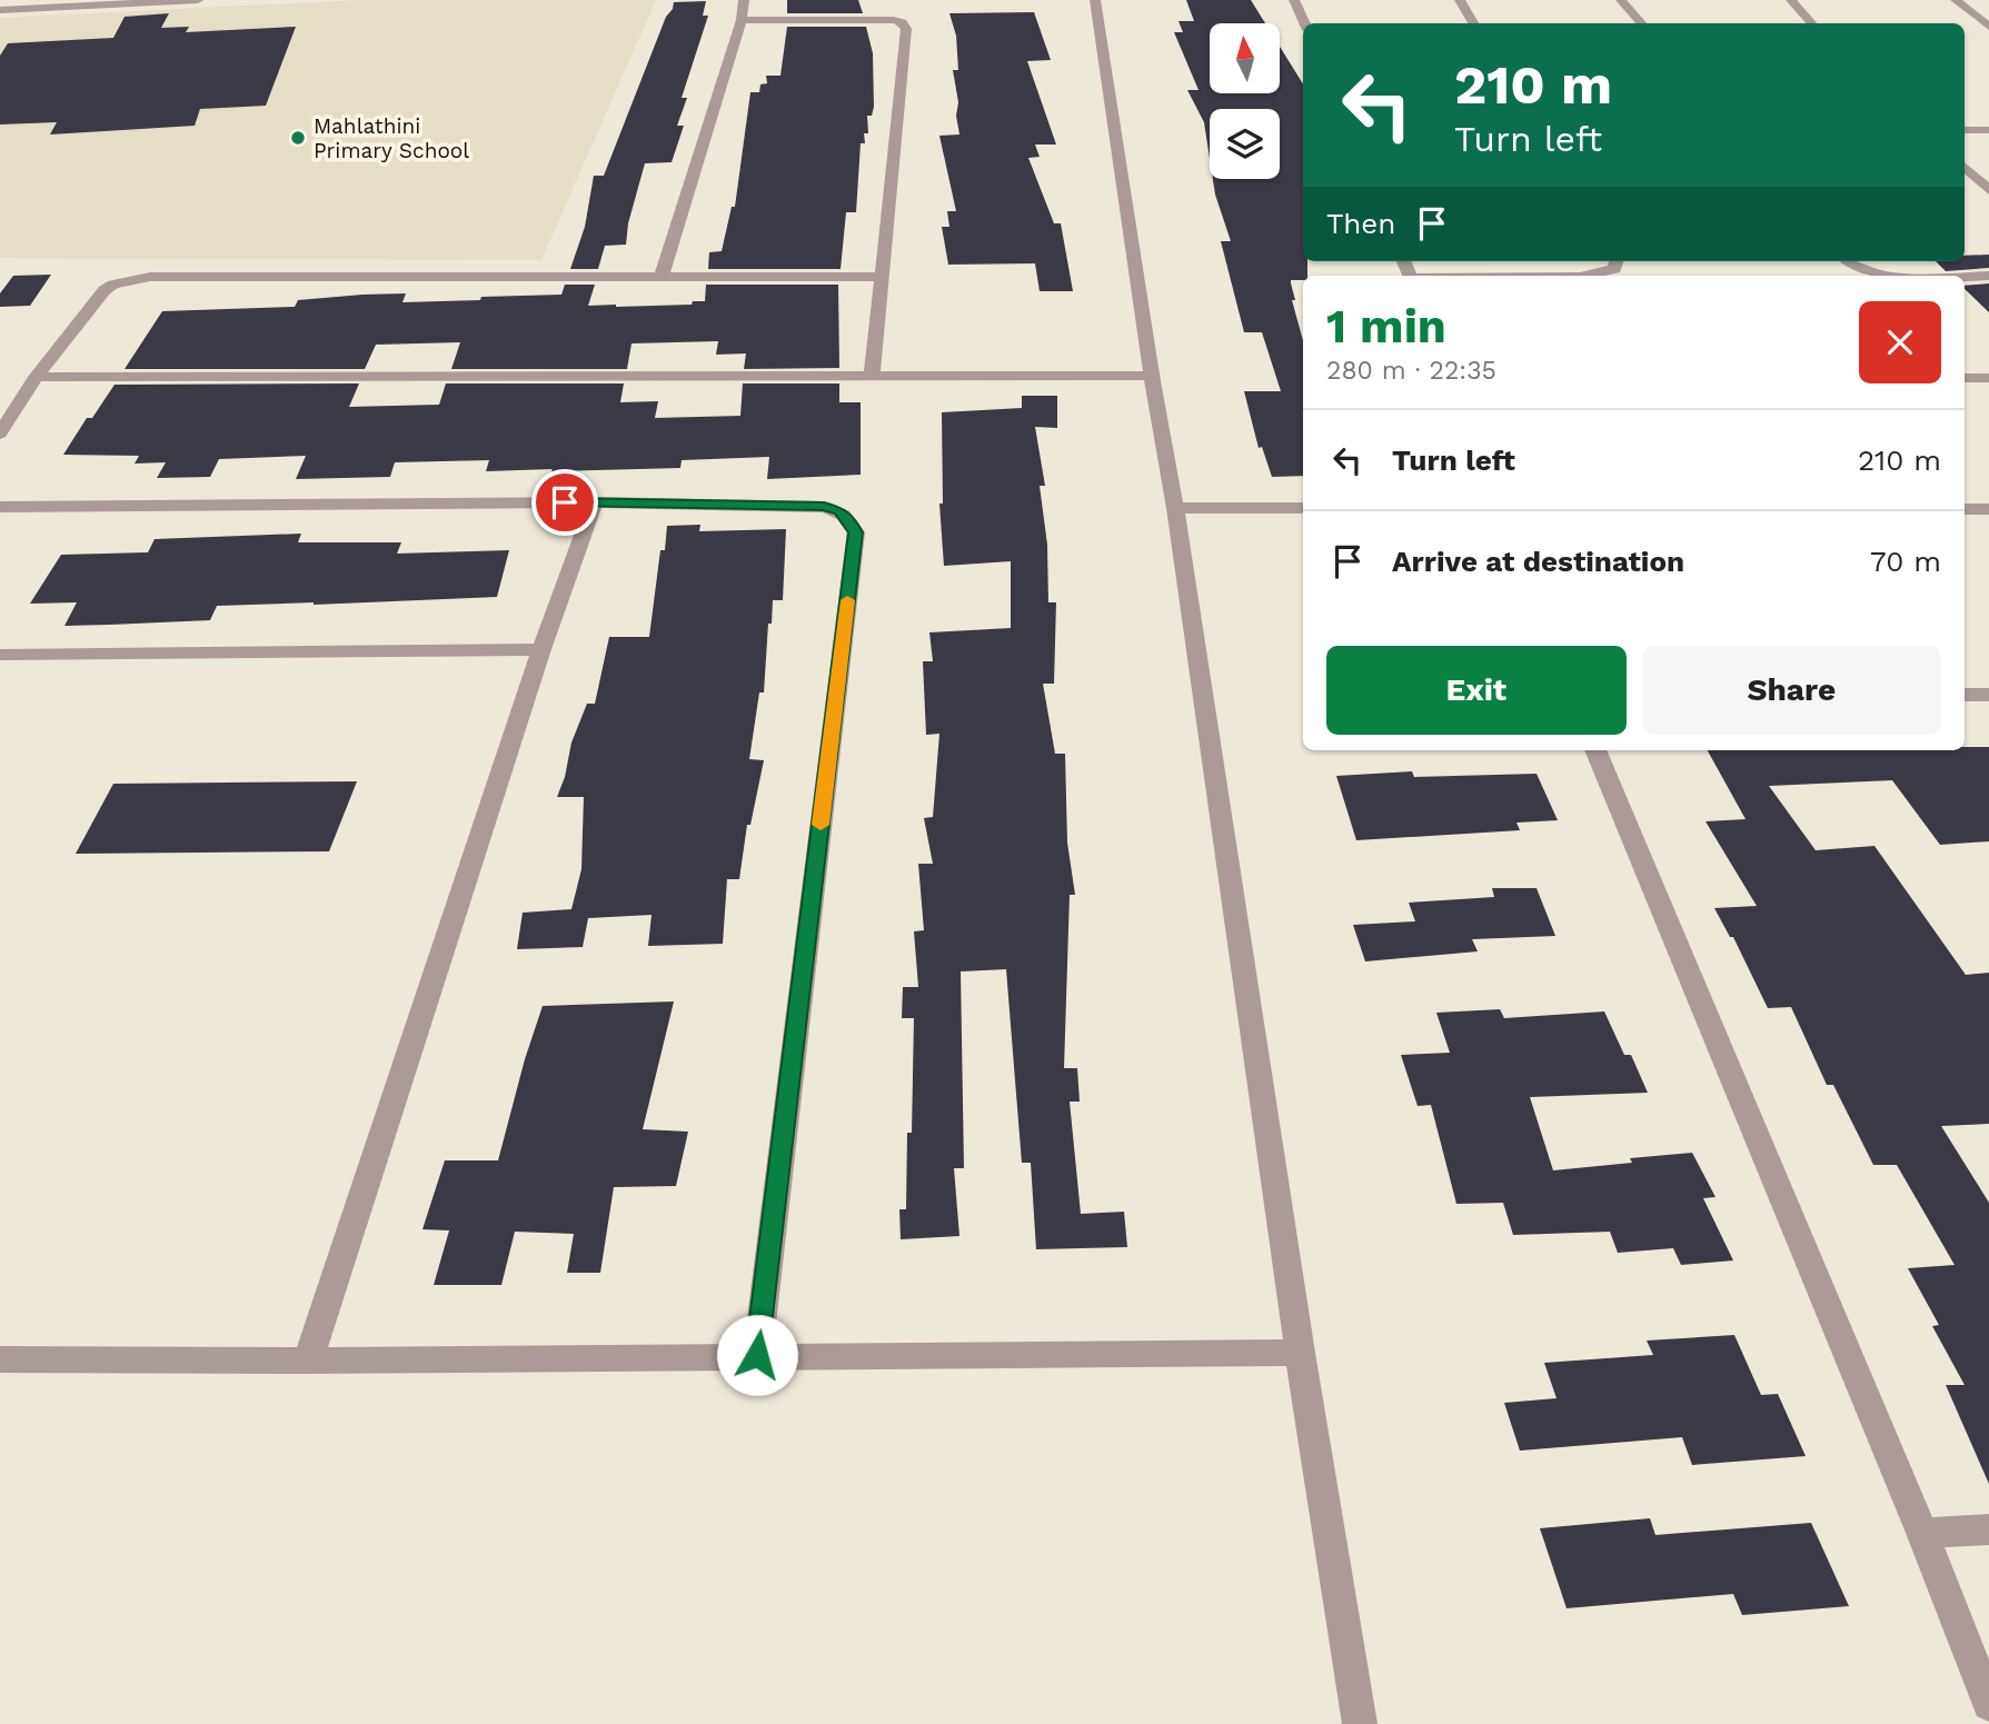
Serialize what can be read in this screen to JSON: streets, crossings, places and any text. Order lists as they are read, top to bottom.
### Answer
{
  "places": ["Mahlathini Primary School"],
  "north": "top",
  "page": {
    "turn": ["210 m", "Turn left"],
    "then": "Then",
    "heading": ["1 min", "280 m · 22:35"],
    "list": [
      {
        "name": "Turn left",
        "value": "210 m"
      },
      {
        "name": "Arrive at destination",
        "value": "70 m"
      }
    ],
    "buttons": ["Exit", "Share"]
  }
}
